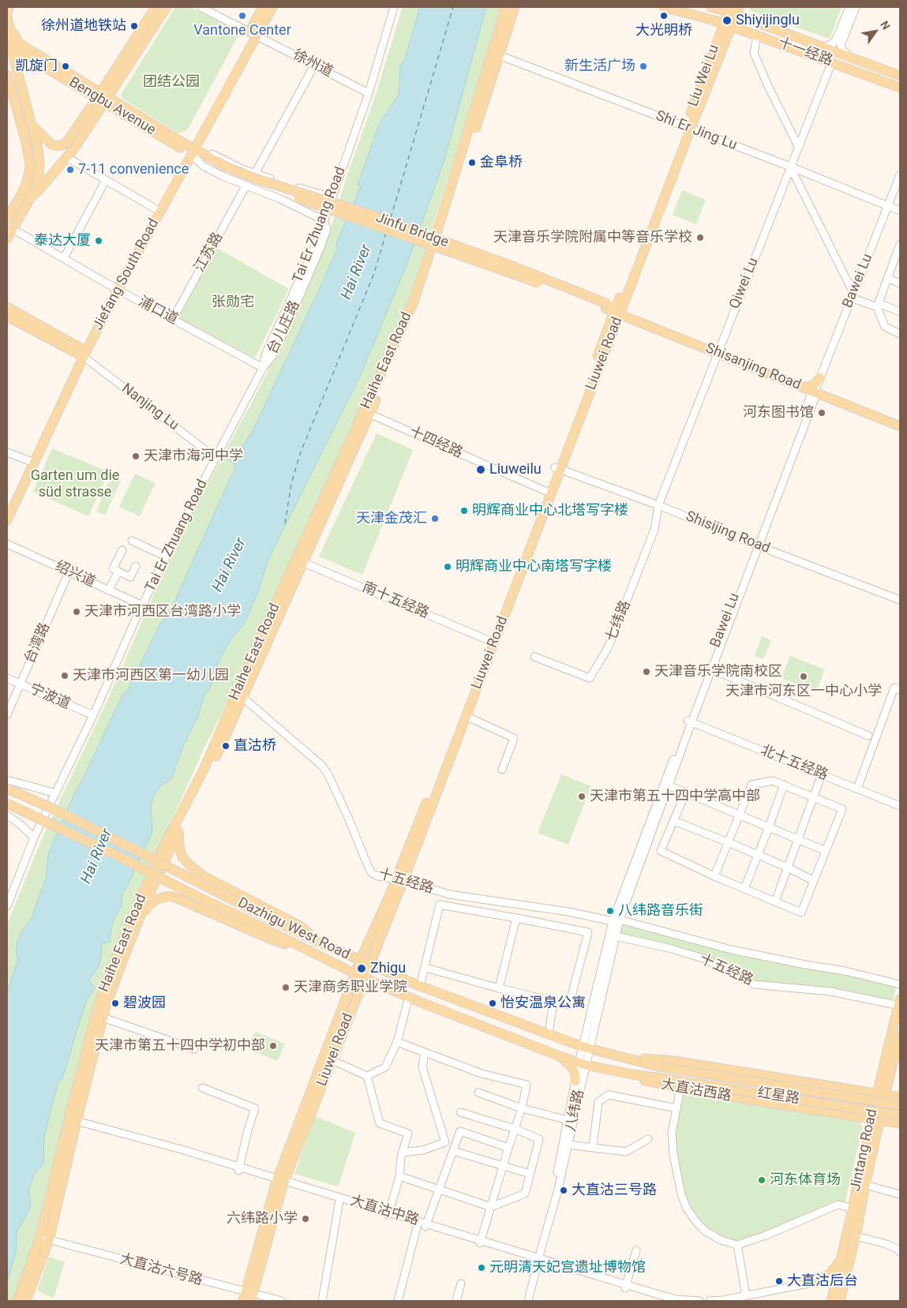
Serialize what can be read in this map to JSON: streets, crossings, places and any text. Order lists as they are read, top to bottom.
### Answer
{
  "streets": {
    "main road": [
      "十一经路",
      "Liu Wei Lu",
      "Bengbu Avenue",
      "Jinfu Bridge",
      "Jiefang South Road",
      "Liuwei Road",
      "Haihe East Road",
      "Shisanjing Road",
      "Dazhigu West Road",
      "大直沽西路",
      "红星路",
      "Jintang Road"
    ],
    "street": [
      "徐州道",
      "Shi Er Jing Lu",
      "Tai Er Zhuang Road",
      "江苏路",
      "Bawei Lu",
      "Qiwei Lu",
      "浦口道",
      "Nanjing Lu",
      "十四经路",
      "Shisijing Road",
      "绍兴道",
      "南十五经路",
      "七纬路",
      "台湾路",
      "宁波道",
      "北十五经路",
      "十五经路",
      "八纬路",
      "大直沽中路",
      "大直沽六号路"
    ]
  },
  "crossings": [
    ["十一经路", "Liu Wei Lu"],
    ["十一经路", "Qiwei Lu"],
    ["徐州道", "Tai Er Zhuang Road"],
    ["徐州道", "Jiefang South Road"],
    ["Liu Wei Lu", "Shi Er Jing Lu"],
    ["Liu Wei Lu", "Liuwei Road"],
    ["Bengbu Avenue", "Tai Er Zhuang Road"],
    ["Bengbu Avenue", "Jinfu Bridge"],
    ["Bengbu Avenue", "Jiefang South Road"],
    ["Shi Er Jing Lu", "Bawei Lu"],
    ["Shi Er Jing Lu", "Qiwei Lu"],
    ["Shi Er Jing Lu", "Liuwei Road"],
    ["Shi Er Jing Lu", "Haihe East Road"],
    ["Tai Er Zhuang Road", "浦口道"],
    ["Tai Er Zhuang Road", "Nanjing Lu"],
    ["Tai Er Zhuang Road", "绍兴道"],
    ["Tai Er Zhuang Road", "宁波道"],
    ["Jinfu Bridge", "Liuwei Road"],
    ["Jinfu Bridge", "Shisanjing Road"],
    ["江苏路", "浦口道"],
    ["Jiefang South Road", "浦口道"],
    ["Jiefang South Road", "Nanjing Lu"],
    ["Bawei Lu", "Shisanjing Road"],
    ["Bawei Lu", "Shisijing Road"],
    ["Bawei Lu", "北十五经路"],
    ["Bawei Lu", "十五经路"],
    ["Bawei Lu", "八纬路"],
    ["Qiwei Lu", "Shisanjing Road"],
    ["Qiwei Lu", "Shisijing Road"],
    ["Qiwei Lu", "七纬路"],
    ["Liuwei Road", "Shisanjing Road"],
    ["Liuwei Road", "十四经路"],
    ["Liuwei Road", "Shisijing Road"],
    ["Liuwei Road", "南十五经路"],
    ["Liuwei Road", "十五经路"],
    ["Liuwei Road", "Dazhigu West Road"],
    ["Liuwei Road", "大直沽中路"],
    ["Liuwei Road", "大直沽六号路"],
    ["Haihe East Road", "十四经路"],
    ["Haihe East Road", "南十五经路"],
    ["Haihe East Road", "十五经路"],
    ["Haihe East Road", "大直沽中路"],
    ["Haihe East Road", "大直沽六号路"],
    ["Shisijing Road", "七纬路"],
    ["绍兴道", "台湾路"],
    ["台湾路", "宁波道"],
    ["十五经路", "八纬路"],
    ["十五经路", "Jintang Road"],
    ["Dazhigu West Road", "大直沽西路"],
    ["Dazhigu West Road", "红星路"],
    ["Dazhigu West Road", "八纬路"],
    ["大直沽西路", "Jintang Road"],
    ["八纬路", "大直沽中路"]
  ],
  "water": ["Hai River"],
  "parks": ["团结公园", "张勋宅", "Garten um die süd strasse"],
  "places": [
    "Vantone Center",
    "大光明桥",
    "Shiyijinglu",
    "徐州道地铁站",
    "凯旋门",
    "新生活广场",
    "金阜桥",
    "7-11 convenience",
    "天津音乐学院附属中等音乐学校",
    "泰达大厦",
    "河东图书馆",
    "天津市海河中学",
    "Liuweilu",
    "明辉商业中心北塔写字楼",
    "天津金茂汇",
    "明辉商业中心南塔写字楼",
    "天津市河西区台湾路小学",
    "天津音乐学院南校区",
    "天津市河西区第一幼儿园",
    "天津市河东区一中心小学",
    "直沽桥",
    "天津市第五十四中学高中部",
    "八纬路音乐街",
    "Zhigu",
    "天津商务职业学院",
    "碧波园",
    "怡安温泉公寓",
    "天津市第五十四中学初中部",
    "河东体育场",
    "大直沽三号路",
    "六纬路小学",
    "元明清天妃宫遗址博物馆",
    "大直沽后台"
  ],
  "north": "top right"
}
